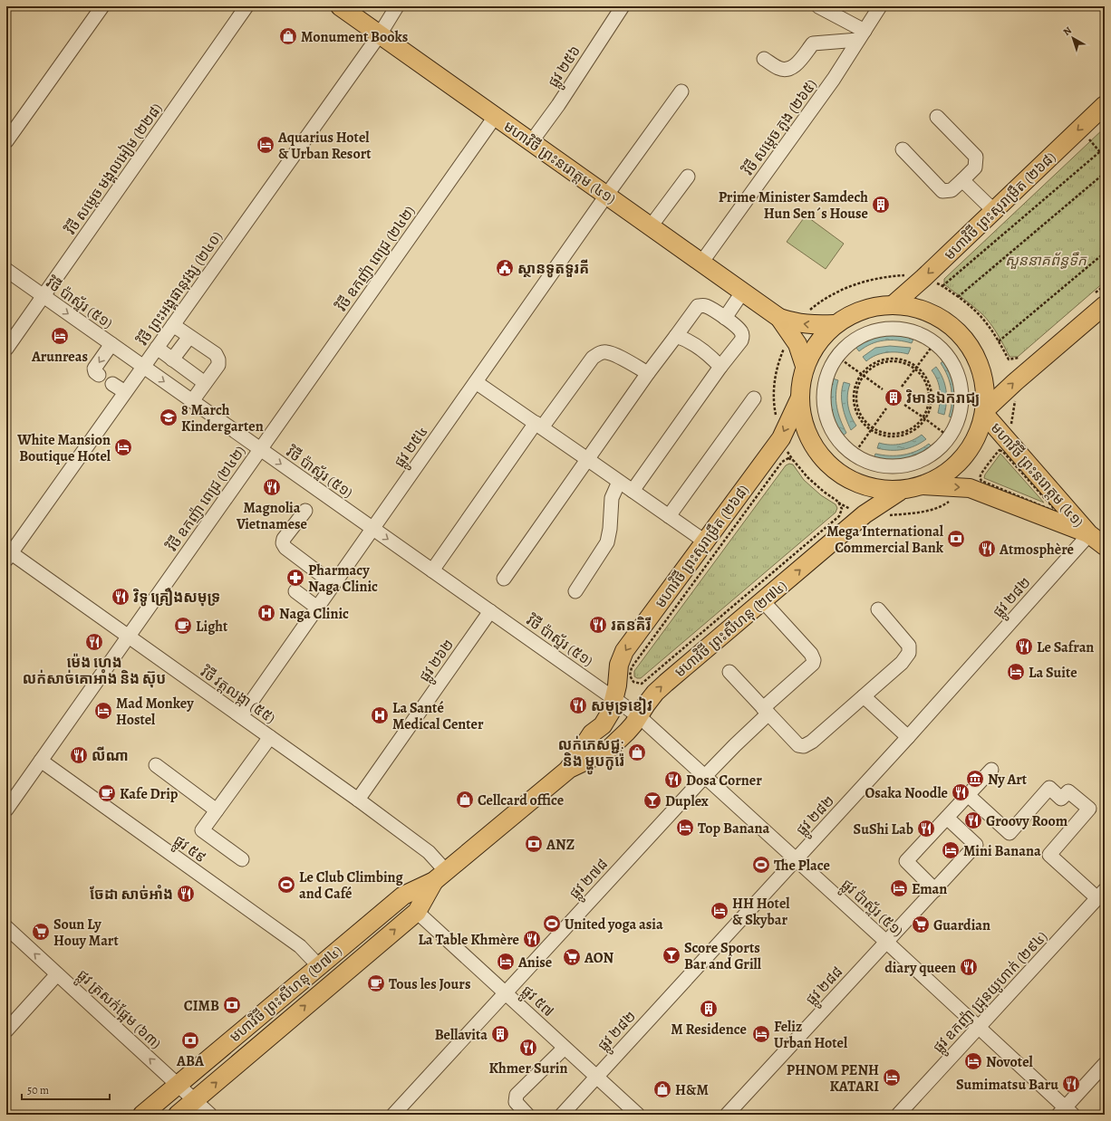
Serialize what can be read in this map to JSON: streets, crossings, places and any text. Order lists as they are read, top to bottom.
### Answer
{
  "streets": {
    "main road": ["មហាវិថី ព្រះនរោត្តម (៤១)", "មហាវិថី ព្រះសុរាម្រឹត (២៦៨)", "មហាវិថី ព្រះសីហនុ (២៧៤)"],
    "street": [
      "ផ្លូវ ២៥៦",
      "វិថី សម្តេច ភួង (២៦៥)",
      "វិថី សម្តេច មង្គលអៀម (២២៨)",
      "វិថី ឧកញ៉ា ពេជ្រ (២៤២)",
      "វិថី ព្រះអង្គផានុវង្ស (២៤០)",
      "វិថី ប៉ាស្ទ័រ (៥១)",
      "ផ្លូវ ២៥៤",
      "ផ្លូវ ២៨២",
      "ផ្លូវ ២៦២",
      "វិថី វត្តលង្កា (៥៥)",
      "ផ្លូវ ៥៩",
      "ផ្លូវ ២៧៨",
      "ផ្លូវ ប៉ាស្ទ័រ (៥១)",
      "ផ្លូវ ២៨៨",
      "ផ្លូវ ឧកញ៉ា ជ្រុនយូហាក់ (២៩៤)",
      "ផ្លូវ ៥៧",
      "ផ្លូវ ត្រសក់ផ្អែម (៦៣)"
    ]
  },
  "crossings": [
    ["ផ្លូវ ២៥៦", "មហាវិថី ព្រះនរោត្តម (៤១)"],
    ["វិថី សម្តេច ភួង (២៦៥)", "មហាវិថី ព្រះនរោត្តម (៤១)"],
    ["មហាវិថី ព្រះនរោត្តម (៤១)", "វិថី ឧកញ៉ា ពេជ្រ (២៤២)"],
    ["មហាវិថី ព្រះនរោត្តម (៤១)", "វិថី ព្រះអង្គផានុវង្ស (២៤០)"],
    ["មហាវិថី ព្រះនរោត្តម (៤១)", "ផ្លូវ ២៥៤"],
    ["មហាវិថី ព្រះនរោត្តម (៤១)", "ផ្លូវ ២៨២"],
    ["វិថី សម្តេច មង្គលអៀម (២២៨)", "វិថី ប៉ាស្ទ័រ (៥១)"],
    ["មហាវិថី ព្រះសុរាម្រឹត (២៦៨)", "វិថី ប៉ាស្ទ័រ (៥១)"],
    ["មហាវិថី ព្រះសុរាម្រឹត (២៦៨)", "មហាវិថី ព្រះសីហនុ (២៧៤)"],
    ["មហាវិថី ព្រះសុរាម្រឹត (២៦៨)", "ផ្លូវ ប៉ាស្ទ័រ (៥១)"],
    ["វិថី ឧកញ៉ា ពេជ្រ (២៤២)", "វិថី ប៉ាស្ទ័រ (៥១)"],
    ["វិថី ឧកញ៉ា ពេជ្រ (២៤២)", "វិថី វត្តលង្កា (៥៥)"],
    ["វិថី ឧកញ៉ា ពេជ្រ (២៤២)", "ផ្លូវ ៥៩"],
    ["វិថី ព្រះអង្គផានុវង្ស (២៤០)", "វិថី ប៉ាស្ទ័រ (៥១)"],
    ["វិថី ព្រះអង្គផានុវង្ស (២៤០)", "វិថី វត្តលង្កា (៥៥)"],
    ["វិថី ប៉ាស្ទ័រ (៥១)", "ផ្លូវ ២៥៤"],
    ["វិថី ប៉ាស្ទ័រ (៥១)", "មហាវិថី ព្រះសីហនុ (២៧៤)"],
    ["វិថី ប៉ាស្ទ័រ (៥១)", "ផ្លូវ ២៦២"],
    ["វិថី ប៉ាស្ទ័រ (៥១)", "ផ្លូវ ប៉ាស្ទ័រ (៥១)"],
    ["ផ្លូវ ២៥៤", "វិថី វត្តលង្កា (៥៥)"],
    ["ផ្លូវ ២៨២", "ផ្លូវ ប៉ាស្ទ័រ (៥១)"],
    ["ផ្លូវ ២៨២", "ផ្លូវ ៥៧"],
    ["មហាវិថី ព្រះសីហនុ (២៧៤)", "វិថី វត្តលង្កា (៥៥)"],
    ["មហាវិថី ព្រះសីហនុ (២៧៤)", "ផ្លូវ ៥៩"],
    ["មហាវិថី ព្រះសីហនុ (២៧៤)", "ផ្លូវ ២៧៨"],
    ["មហាវិថី ព្រះសីហនុ (២៧៤)", "ផ្លូវ ប៉ាស្ទ័រ (៥១)"],
    ["មហាវិថី ព្រះសីហនុ (២៧៤)", "ផ្លូវ ៥៧"],
    ["មហាវិថី ព្រះសីហនុ (២៧៤)", "ផ្លូវ ត្រសក់ផ្អែម (៦៣)"],
    ["ផ្លូវ ២៦២", "វិថី វត្តលង្កា (៥៥)"],
    ["ផ្លូវ ២៧៨", "ផ្លូវ ប៉ាស្ទ័រ (៥១)"],
    ["ផ្លូវ ២៧៨", "ផ្លូវ ៥៧"],
    ["ផ្លូវ ប៉ាស្ទ័រ (៥១)", "ផ្លូវ ២៨៨"],
    ["ផ្លូវ ប៉ាស្ទ័រ (៥១)", "ផ្លូវ ឧកញ៉ា ជ្រុនយូហាក់ (២៩៤)"]
  ],
  "one_way": ["មហាវិថី ព្រះសុរាម្រឹត (២៦៨)", "ផ្លូវ ត្រសក់ផ្អែម (៦៣)"],
  "parks": ["សួននាគព័ន្ធទឹក"],
  "places": {
    "shop": [
      "Monument Books",
      "លក់ភេសជ្ជៈ និង ម្ហូបកូរ៉េ",
      "Cellcard office",
      "H&M"
    ],
    "hotel": [
      "Aquarius Hotel & Urban Resort",
      "Arunreas",
      "White Mansion Boutique Hotel",
      "La Suite",
      "Mad Monkey Hostel",
      "Top Banana",
      "Mini Banana",
      "Eman",
      "HH Hotel & Skybar",
      "Anise",
      "Feliz Urban Hotel",
      "Novotel",
      "PHNOM PENH KATARI"
    ],
    "building": [
      "Prime Minister Samdech Hun Sen´s House",
      "វិមានឯករាជ្យ",
      "M Residence",
      "Bellavita"
    ],
    "public building": ["ស្ថានទូតទួរគី"],
    "school or university": ["8 March Kindergarten"],
    "restaurant": [
      "Magnolia Vietnamese",
      "Atmosphère",
      "វិទូ គ្រឿងសមុទ្រ",
      "រតនគិរី",
      "ម៉េង ហេង លក់សាច់គោអាំង និង ស៊ុប",
      "Le Safran",
      "សមុទ្រខៀវ",
      "លីណា",
      "Dosa Corner",
      "Osaka Noodle",
      "Groovy Room",
      "SuShi Lab",
      "ចែដា សាច់អាំង",
      "La Table Khmère",
      "diary queen",
      "Khmer Surin",
      "Sumimatsu Baru"
    ],
    "bank": [
      "Mega International Commercial Bank",
      "ANZ",
      "CIMB",
      "ABA"
    ],
    "pharmacy": ["Pharmacy Naga Clinic"],
    "hospital": ["Naga Clinic", "La Santé Medical Center"],
    "cafe": ["Light", "Kafe Drip", "Tous les Jours"],
    "museum": ["Ny Art"],
    "bar": ["Duplex", "Score Sports Bar and Grill"],
    "sports": ["The Place", "Le Club Climbing and Café", "United yoga asia"],
    "supermarket": ["Guardian", "Soun Ly Houy Mart", "AON"]
  },
  "scale_bar": "50 m",
  "north": "top left"
}
